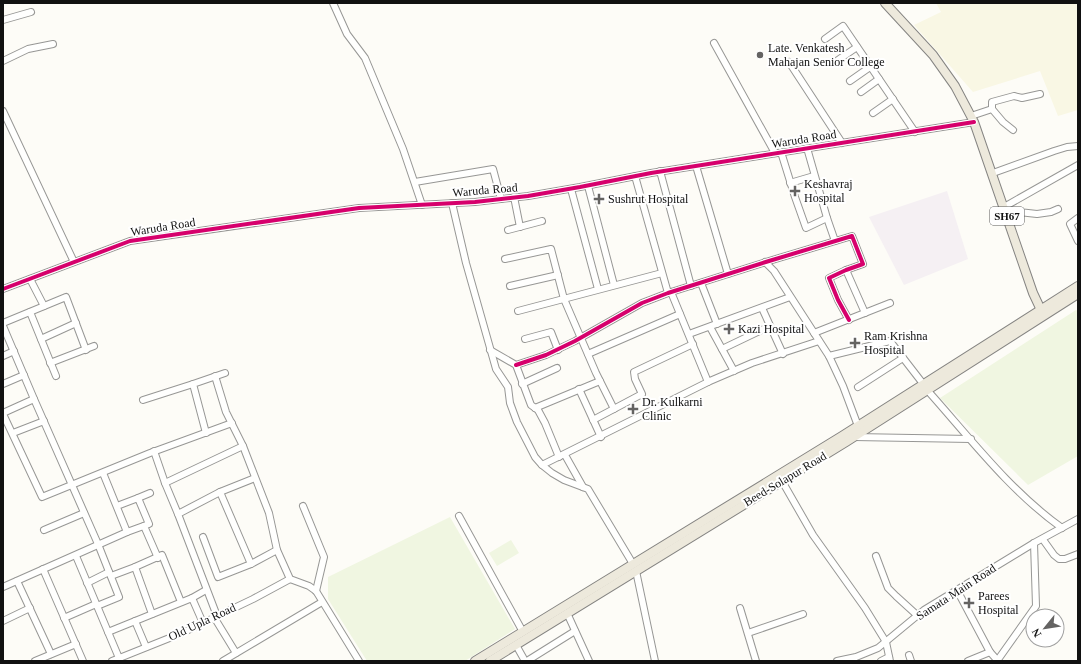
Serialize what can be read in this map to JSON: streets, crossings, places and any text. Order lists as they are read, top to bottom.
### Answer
{
  "streets": {
    "main road": ["SH67", "Beed-Solapur Road"],
    "street": ["Waruda Road", "Samata Main Road", "Old Upla Road"]
  },
  "crossings": [
    ["Waruda Road", "SH67"],
    ["SH67", "Beed-Solapur Road"]
  ],
  "places": {
    "other": ["Late. Venkatesh Mahajan Senior College"],
    "health": [
      "Keshavraj Hospital",
      "Sushrut Hospital",
      "Kazi Hospital",
      "Ram Krishna Hospital",
      "Dr. Kulkarni Clinic",
      "Parees Hospital"
    ]
  },
  "north": "bottom left"
}
